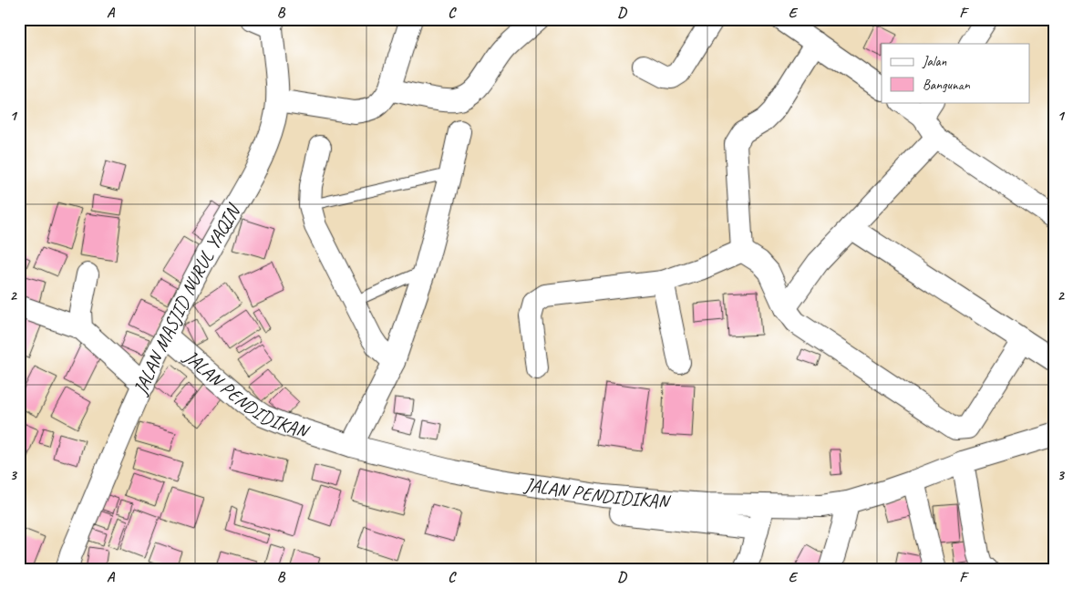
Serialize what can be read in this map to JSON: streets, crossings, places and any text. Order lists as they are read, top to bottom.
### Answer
{
  "streets": {
    "street": ["JALAN MASJID NURUL YAQIN", "JALAN PENDIDIKAN"]
  },
  "crossings": [
    ["JALAN MASJID NURUL YAQIN", "JALAN PENDIDIKAN"]
  ],
  "legend": ["Jalan", "Bangunan"],
  "grid": {
    "columns": [
      "A",
      "B",
      "C",
      "D",
      "E",
      "F"
    ],
    "rows": ["1", "2", "3"]
  }
}
